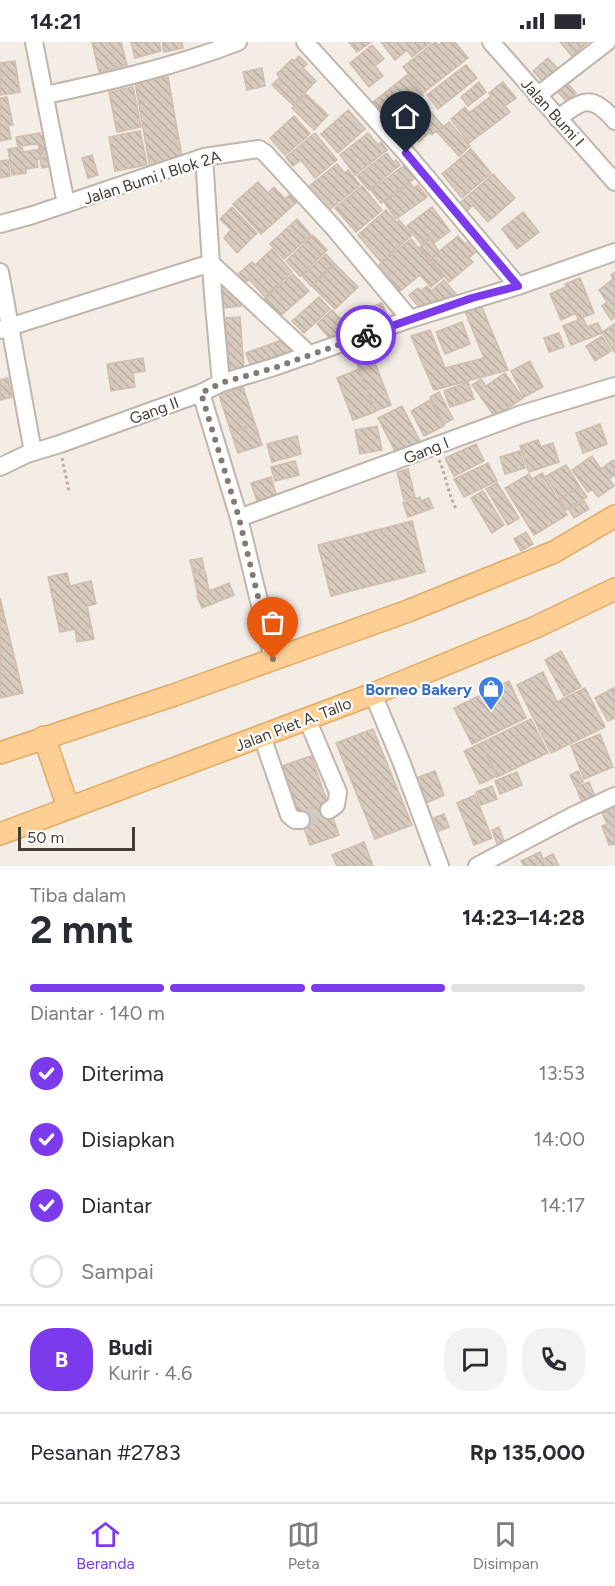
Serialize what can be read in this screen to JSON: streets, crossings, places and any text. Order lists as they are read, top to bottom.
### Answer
{
  "streets": {
    "main road": ["Jalan Piet A. Tallo"],
    "street": [
      "Jalan Bumi I",
      "Jalan Bumi I Blok 2A",
      "Gang II",
      "Gang I"
    ]
  },
  "crossings": [
    ["Jalan Bumi I Blok 2A", "Gang II"]
  ],
  "places": {
    "shop": ["Borneo Bakery"]
  },
  "scale_bar": "50 m",
  "page": {
    "status": "14:21",
    "scale": "50 m",
    "heading": ["2 mnt", "Tiba dalam", "14:23–14:28"],
    "panel": [
      "Budi",
      "Kurir · 4.6",
      "Pesanan #2783",
      "Rp 135,000"
    ],
    "bar": "Diantar · 140 m",
    "list": [
      ["Diterima", "13:53"],
      ["Disiapkan", "14:00"],
      ["Diantar", "14:17"],
      "Sampai"
    ],
    "round": "B",
    "tabs": ["Beranda", "Peta", "Disimpan"]
  }
}
